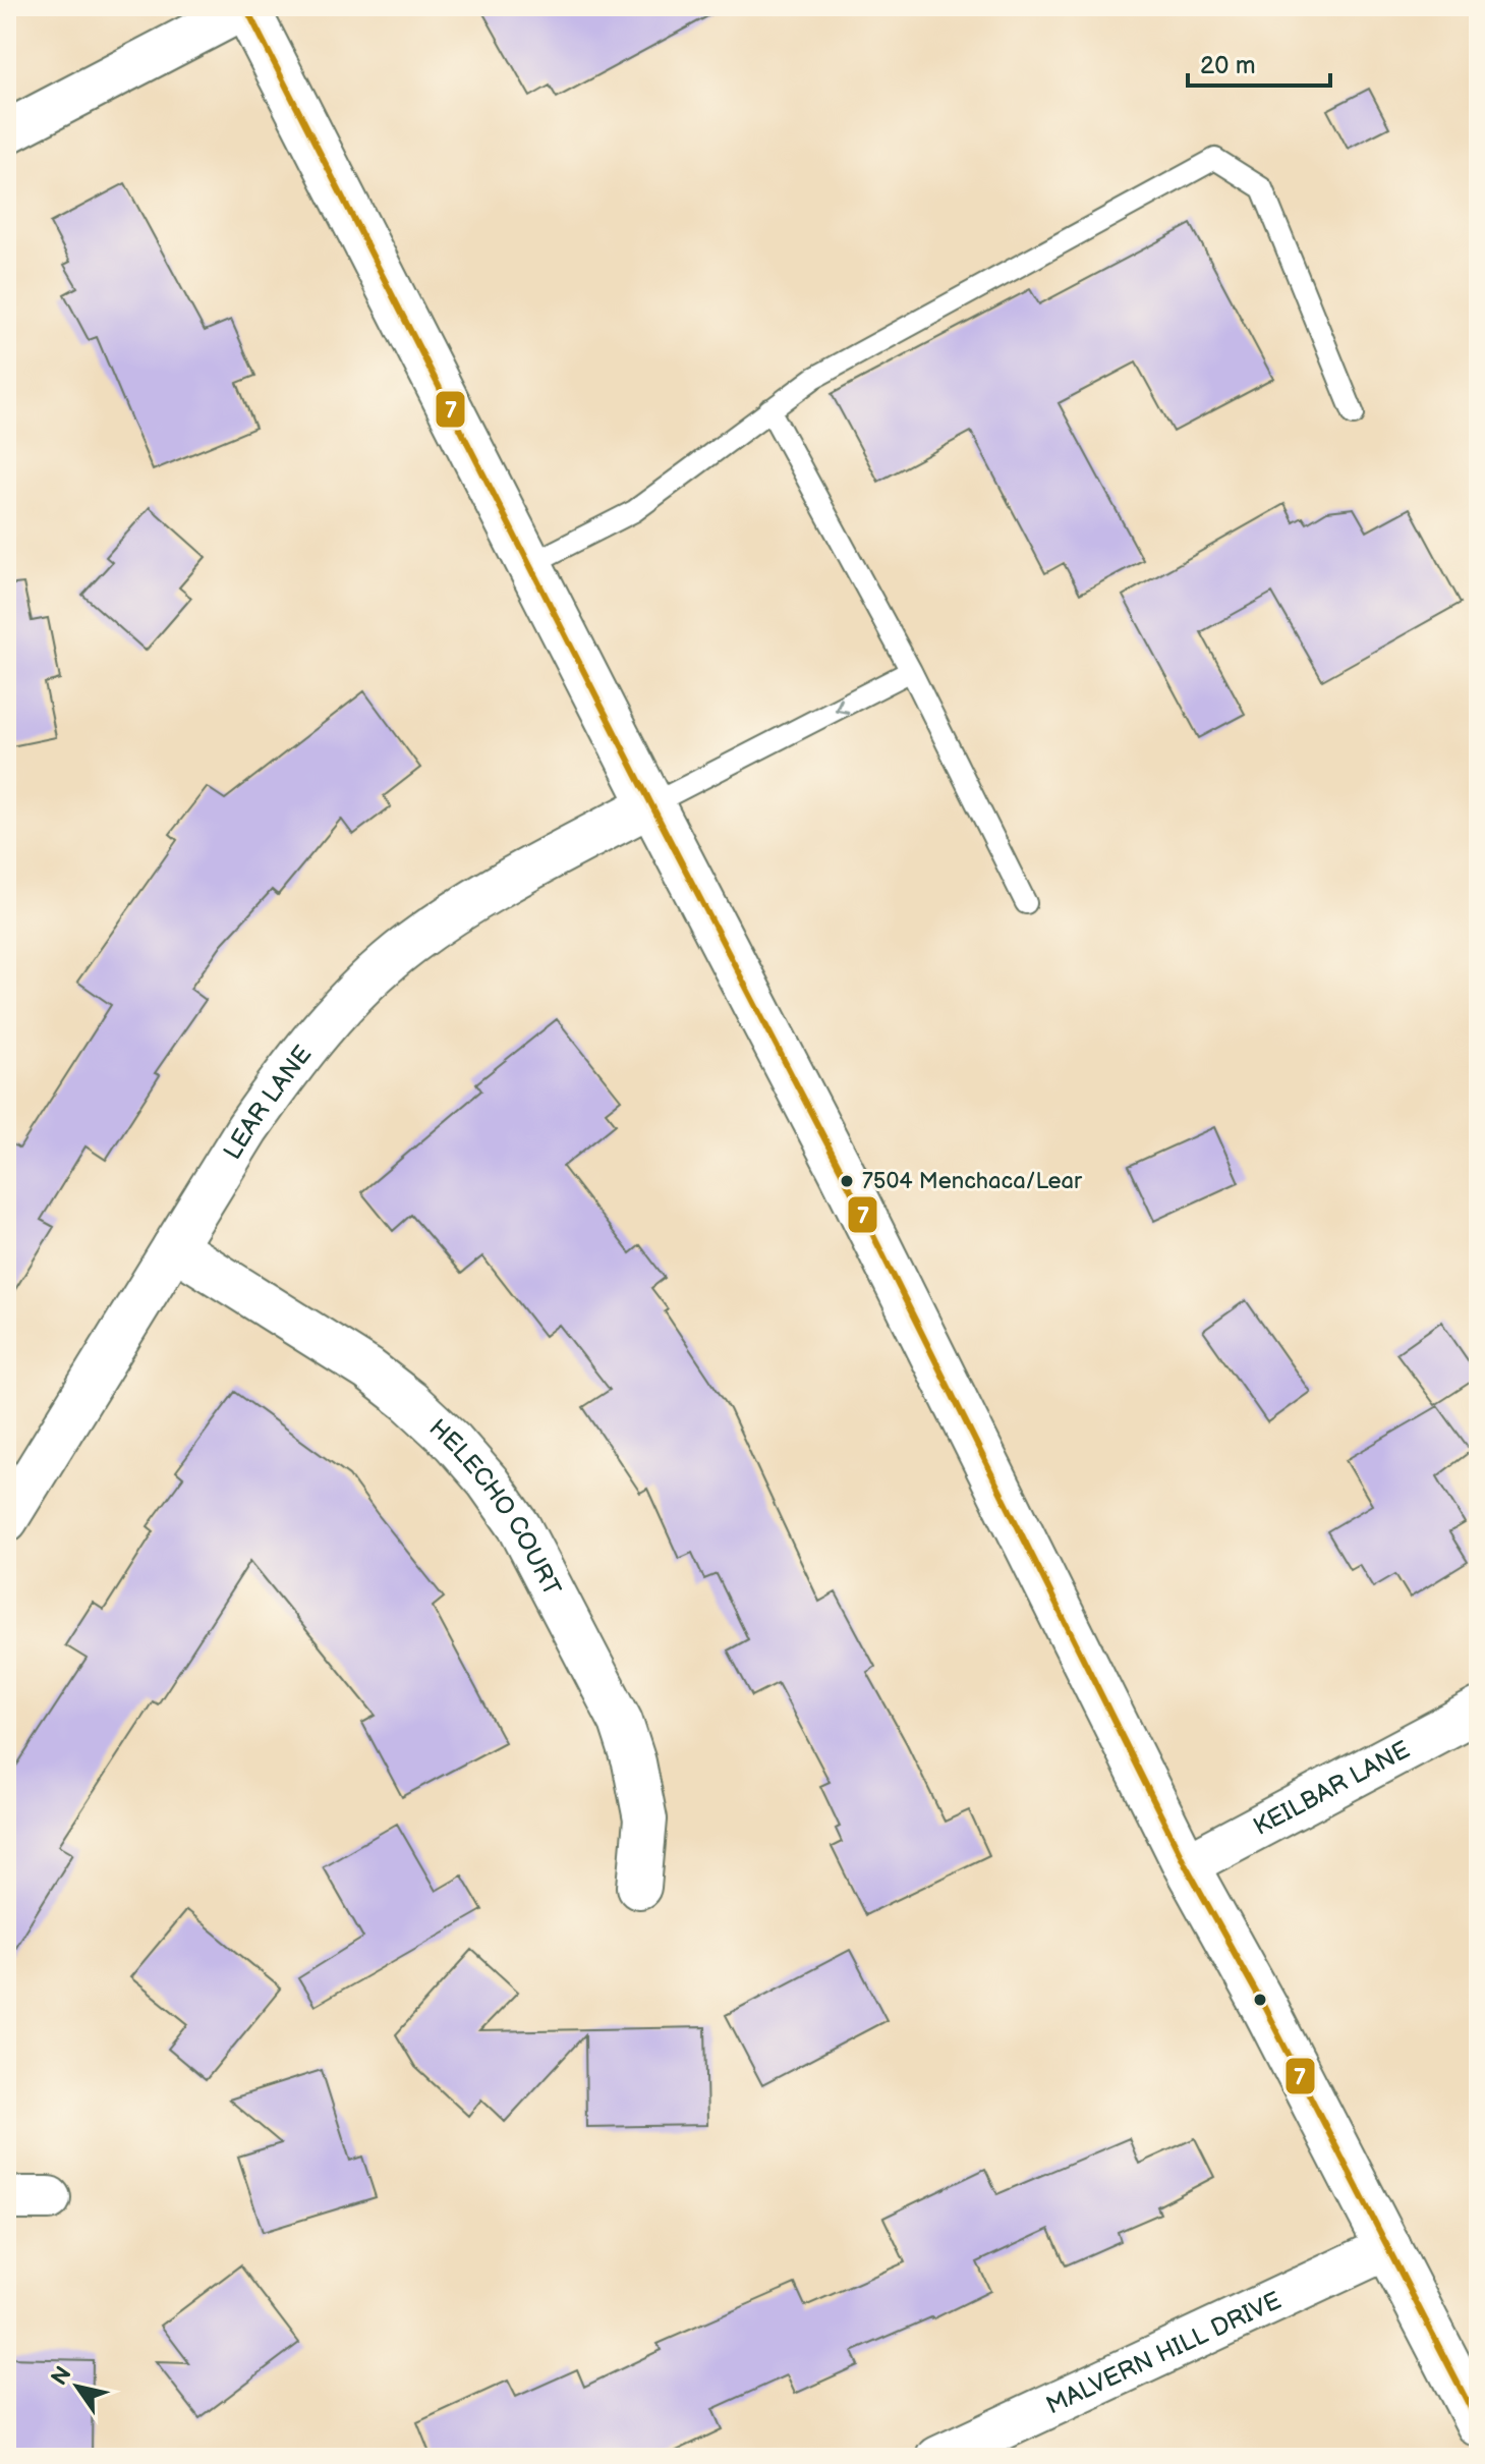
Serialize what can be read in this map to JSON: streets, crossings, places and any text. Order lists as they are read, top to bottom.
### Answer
{
  "streets": {
    "street": [
      "LEAR LANE",
      "HELECHO COURT",
      "KEILBAR LANE",
      "MALVERN HILL DRIVE"
    ]
  },
  "crossings": [
    ["LEAR LANE", "HELECHO COURT"]
  ],
  "places": ["7504 Menchaca/Lear"],
  "lines": ["transit line 7"],
  "scale_bar": "20 m",
  "north": "top left"
}
